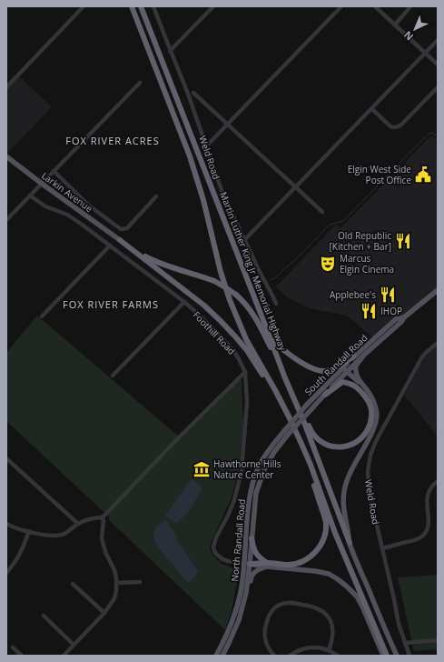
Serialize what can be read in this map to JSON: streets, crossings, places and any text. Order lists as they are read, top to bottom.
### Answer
{
  "streets": {
    "highway": ["Martin Luther King Jr Memorial Highway"],
    "main road": ["Larkin Avenue", "South Randall Road", "North Randall Road"],
    "street": ["Weld Road", "Foothill Road"]
  },
  "crossings": [
    ["Foothill Road", "North Randall Road"],
    ["South Randall Road", "North Randall Road"]
  ],
  "districts": ["FOX RIVER ACRES", "FOX RIVER FARMS"],
  "places": {
    "public building": ["Elgin West Side Post Office"],
    "restaurant": ["Old Republic [Kitchen + Bar]", "Applebee's", "IHOP"],
    "theatre": ["Marcus Elgin Cinema"],
    "museum": ["Hawthorne Hills Nature Center"]
  },
  "north": "bottom left"
}
